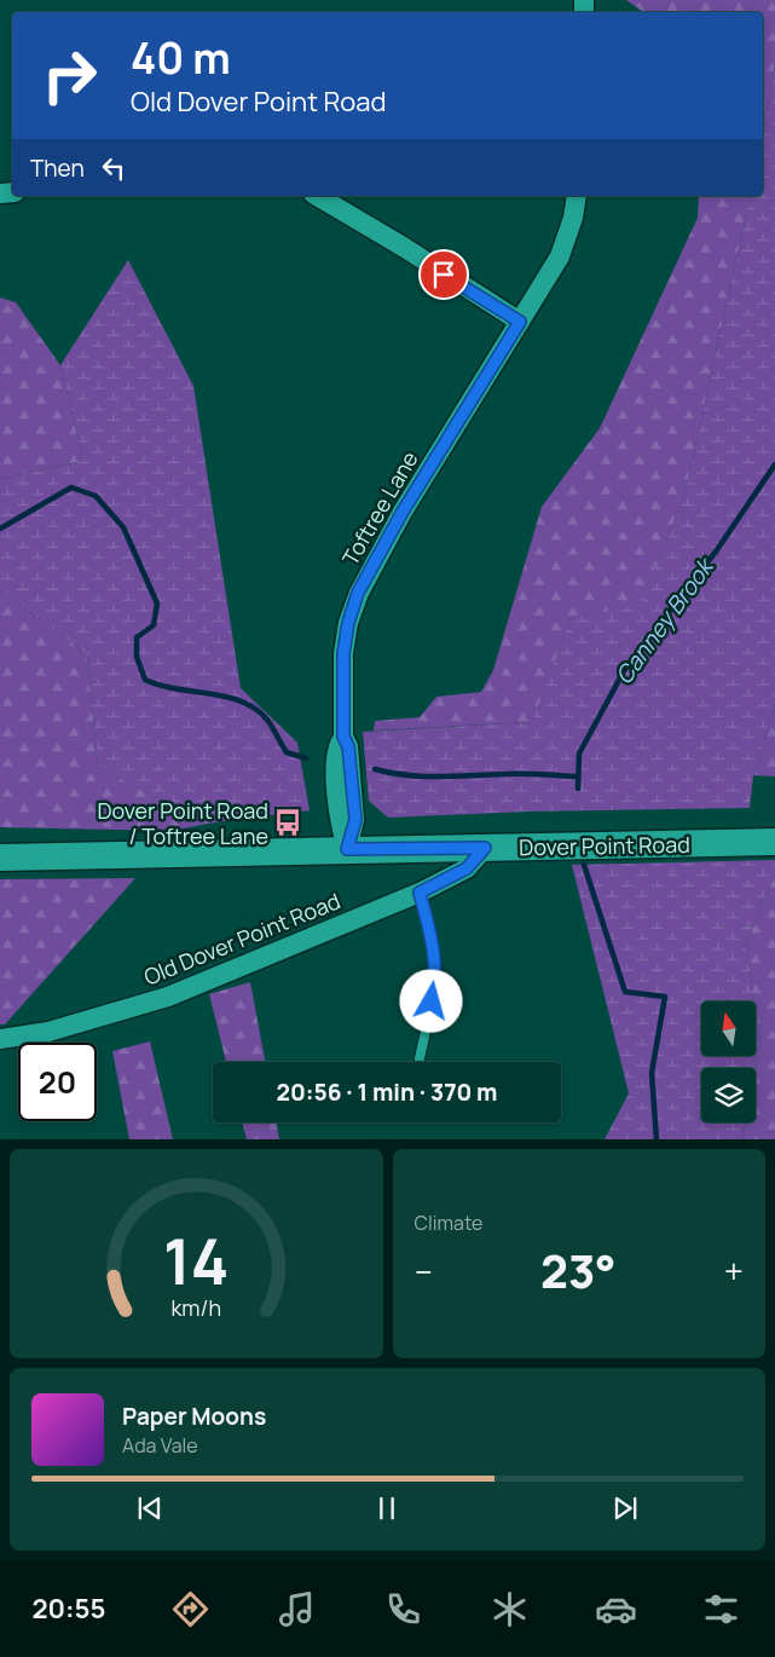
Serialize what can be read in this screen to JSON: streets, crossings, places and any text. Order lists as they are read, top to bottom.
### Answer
{
  "streets": {
    "main road": ["Dover Point Road"],
    "street": ["Toftree Lane", "Old Dover Point Road"]
  },
  "crossings": [
    ["Toftree Lane", "Dover Point Road"],
    ["Dover Point Road", "Old Dover Point Road"]
  ],
  "water": ["Canney Brook"],
  "places": {
    "bus stop": ["Dover Point Road / Toftree Lane"]
  },
  "north": "top",
  "page": {
    "turn": ["40 m", "Old Dover Point Road"],
    "then": "Then",
    "limit": "20",
    "trip": "20:56 · 1 min · 370 m",
    "tile": "Climate",
    "heat": ["−", "23°", "+"],
    "song": ["Paper Moons", "Ada Vale"],
    "tabs": "20:55",
    "gauge": ["14", "km/h"]
  }
}
